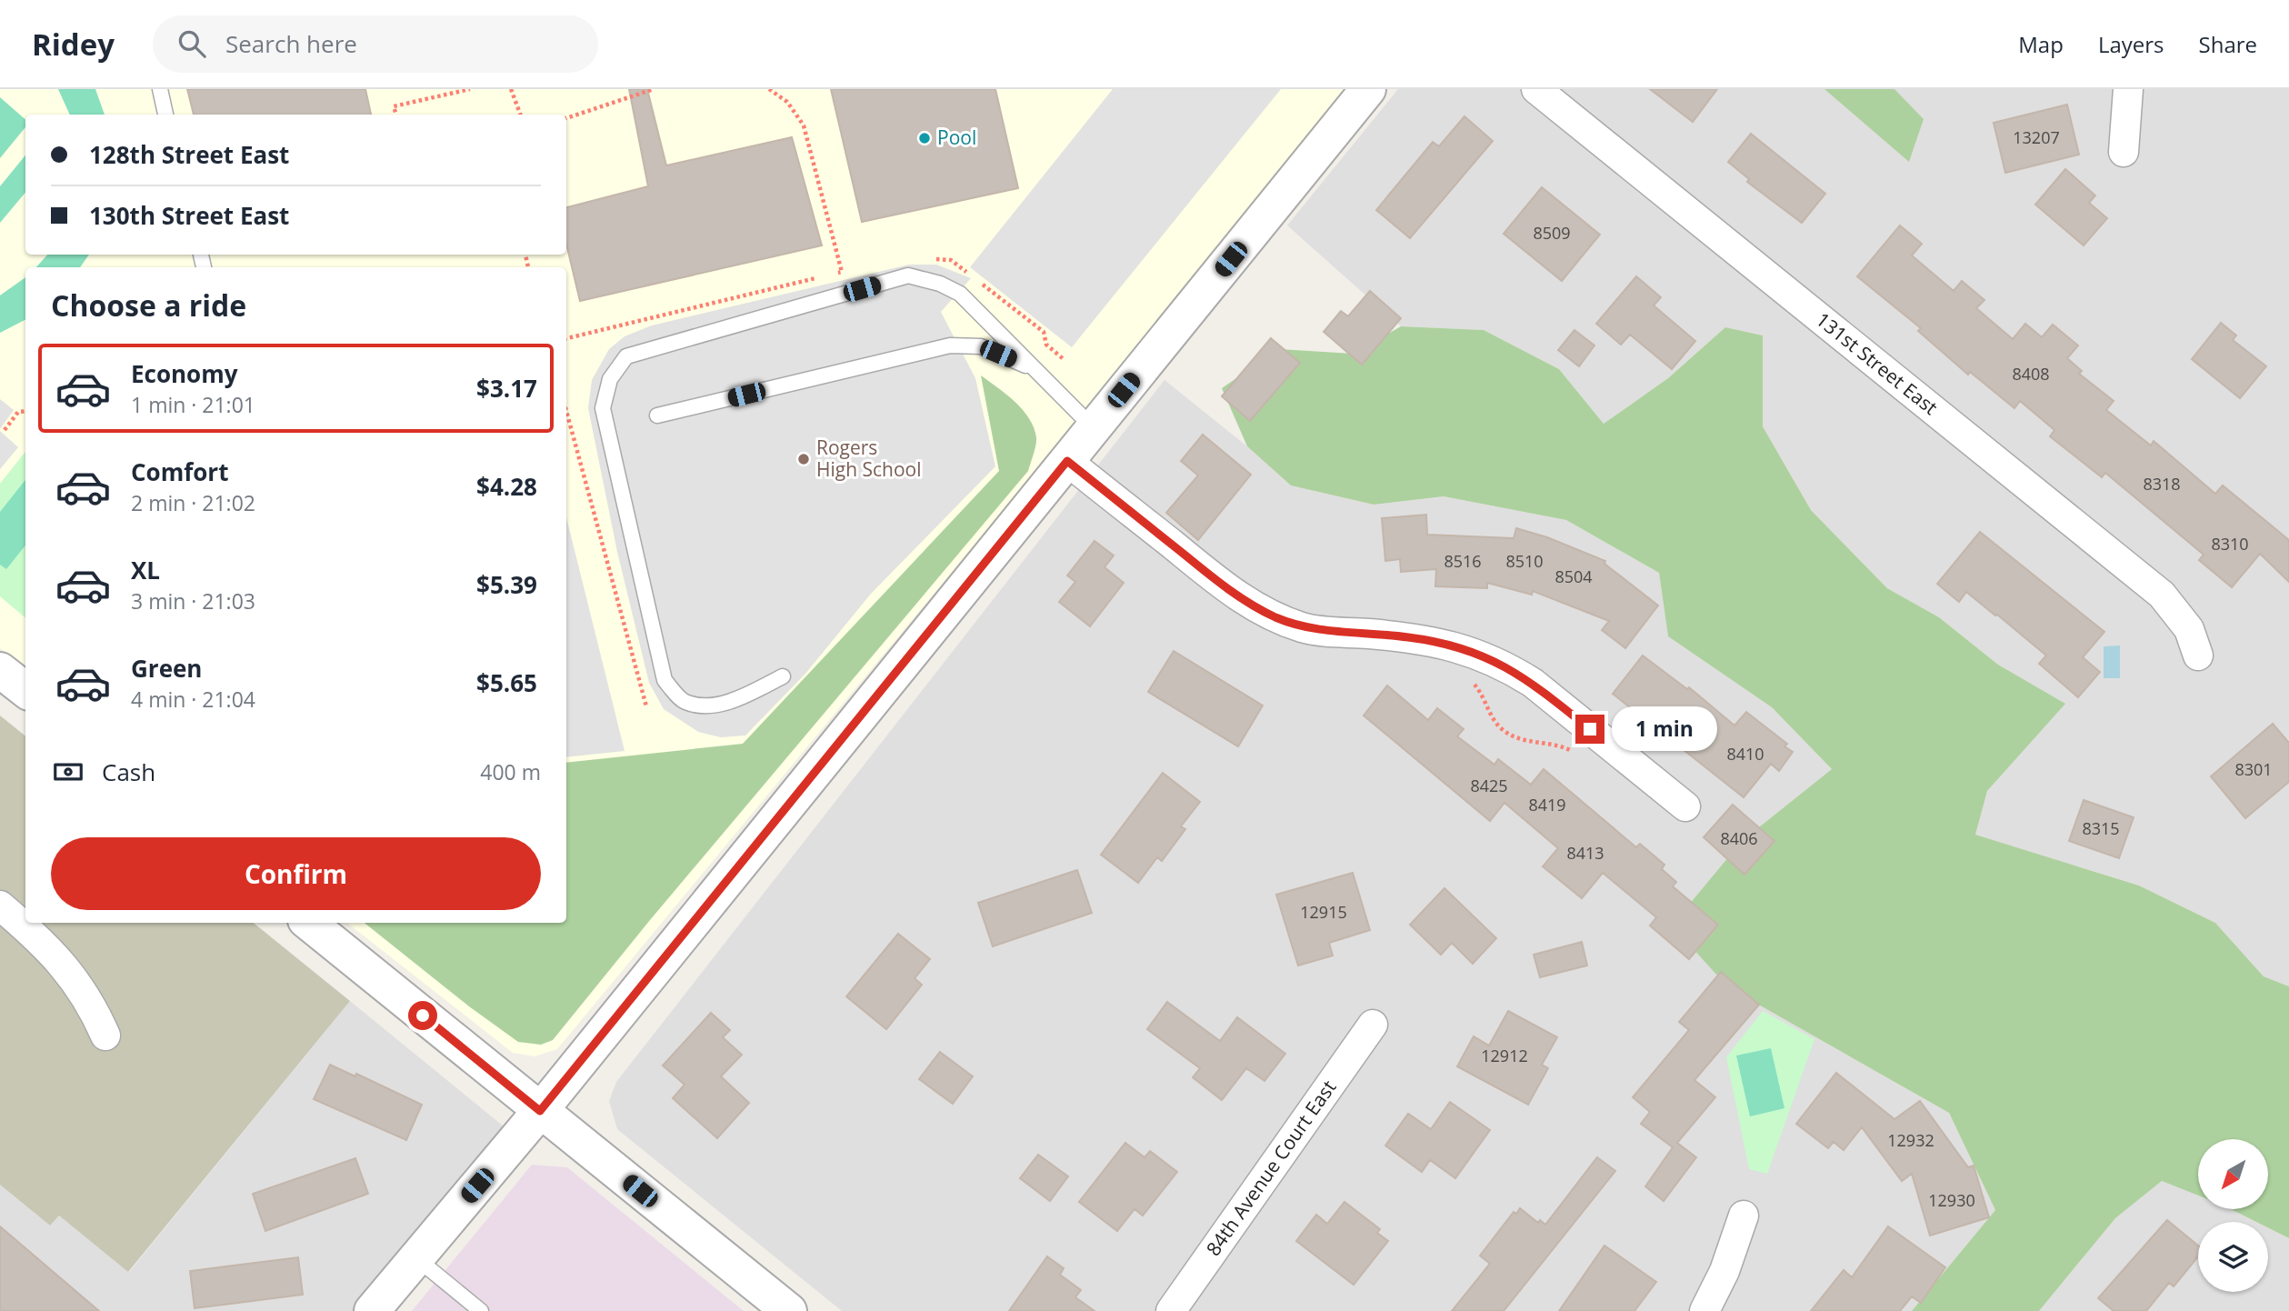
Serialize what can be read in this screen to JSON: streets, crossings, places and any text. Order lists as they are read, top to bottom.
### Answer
{
  "streets": {
    "street": ["131st Street East", "84th Avenue Court East"]
  },
  "places": ["Pool", "Rogers High School"],
  "house_numbers": [
    "13207",
    "8509",
    "8408",
    "8318",
    "8310",
    "8516",
    "8510",
    "8504",
    "8410",
    "8301",
    "8425",
    "8419",
    "8315",
    "8406",
    "8413",
    "12915",
    "12912",
    "12932",
    "12930"
  ],
  "north": "bottom left",
  "page": {
    "header": "Ridey",
    "search": "Search here",
    "nav": ["Map", "Layers", "Share"],
    "banner": ["128th Street East", "130th Street East"],
    "heading": "Choose a ride",
    "list": [
      {
        "name": "Economy",
        "note": "1 min · 21:01",
        "value": "$3.17"
      },
      {
        "name": "Comfort",
        "note": "2 min · 21:02",
        "value": "$4.28"
      },
      {
        "name": "XL",
        "note": "3 min · 21:03",
        "value": "$5.39"
      },
      {
        "name": "Green",
        "note": "4 min · 21:04",
        "value": "$5.65"
      }
    ],
    "bubble": "1 min",
    "pay": ["Cash", "400 m"],
    "buttons": "Confirm"
  }
}
